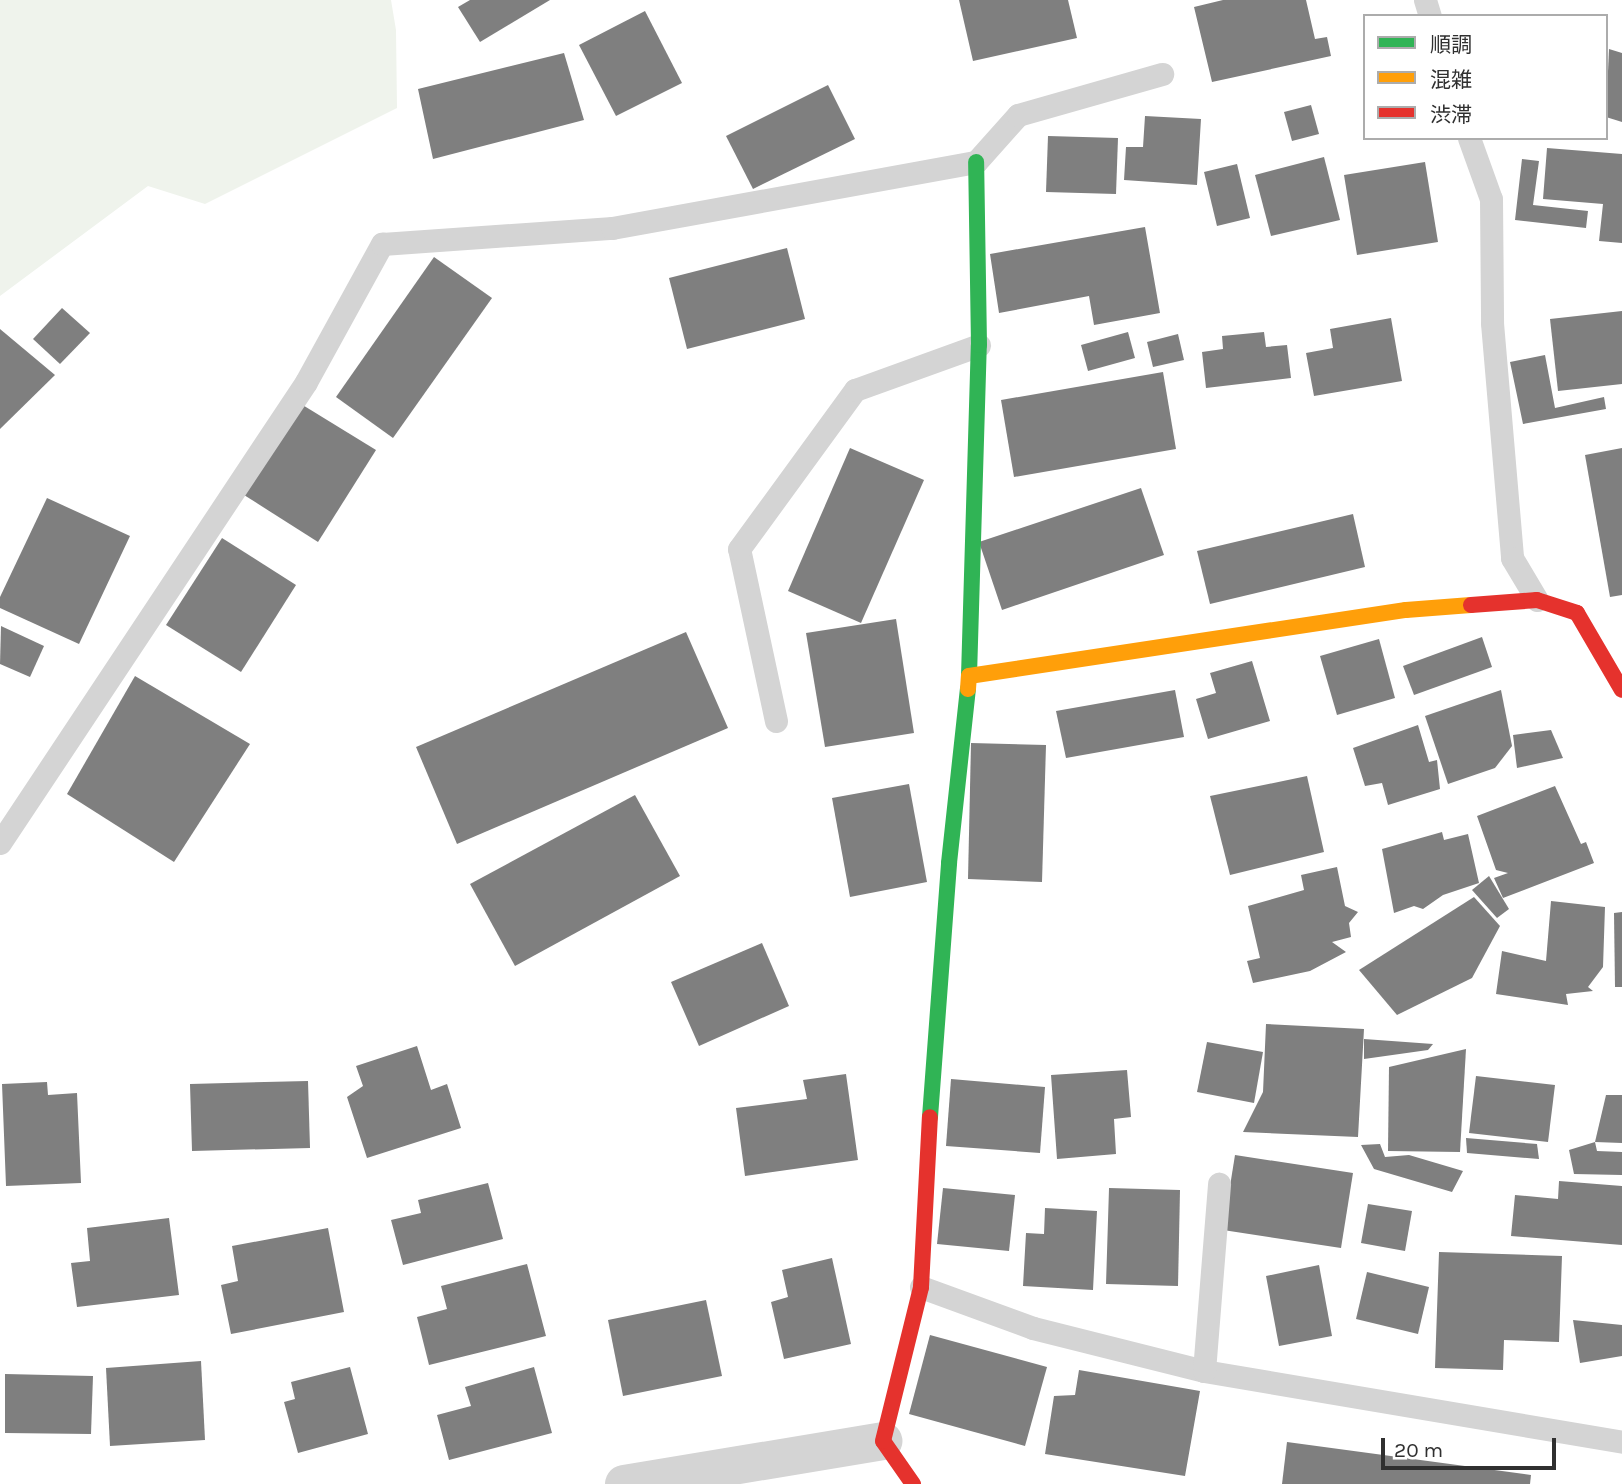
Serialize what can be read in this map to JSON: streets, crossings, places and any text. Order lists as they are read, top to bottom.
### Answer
{
  "legend": ["順調", "混雑", "渋滞"],
  "scale_bar": "20 m"
}
